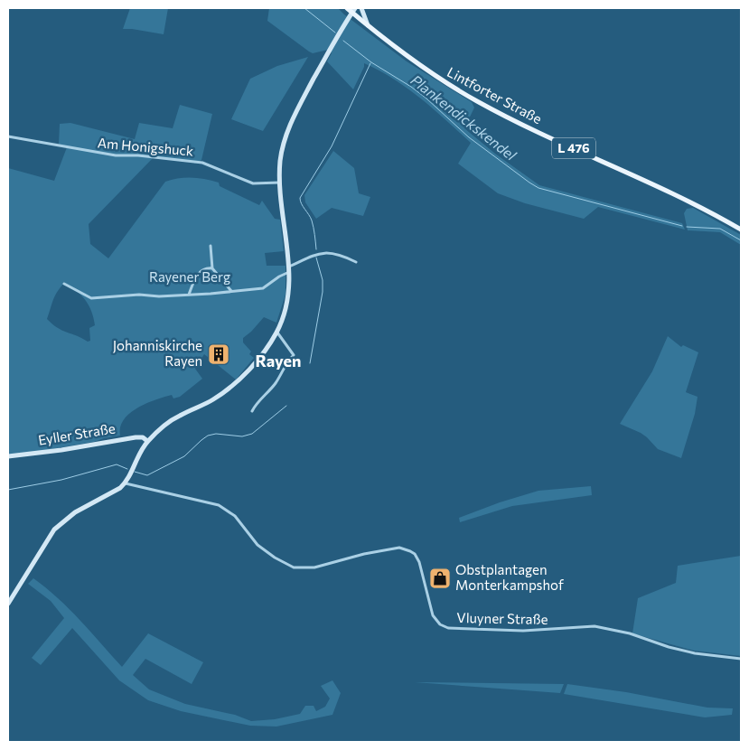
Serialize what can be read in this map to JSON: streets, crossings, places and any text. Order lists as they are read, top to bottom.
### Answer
{
  "streets": {
    "main road": ["Lintforter Straße", "L 476", "Eyller Straße"],
    "street": ["Am Honigshuck", "Vluyner Straße"]
  },
  "districts": ["Rayen"],
  "water": ["Plankendickskendel"],
  "parks": ["Rayener Berg"],
  "places": {
    "building": ["Johanniskirche Rayen"],
    "shop": ["Obstplantagen Monterkampshof"]
  }
}
